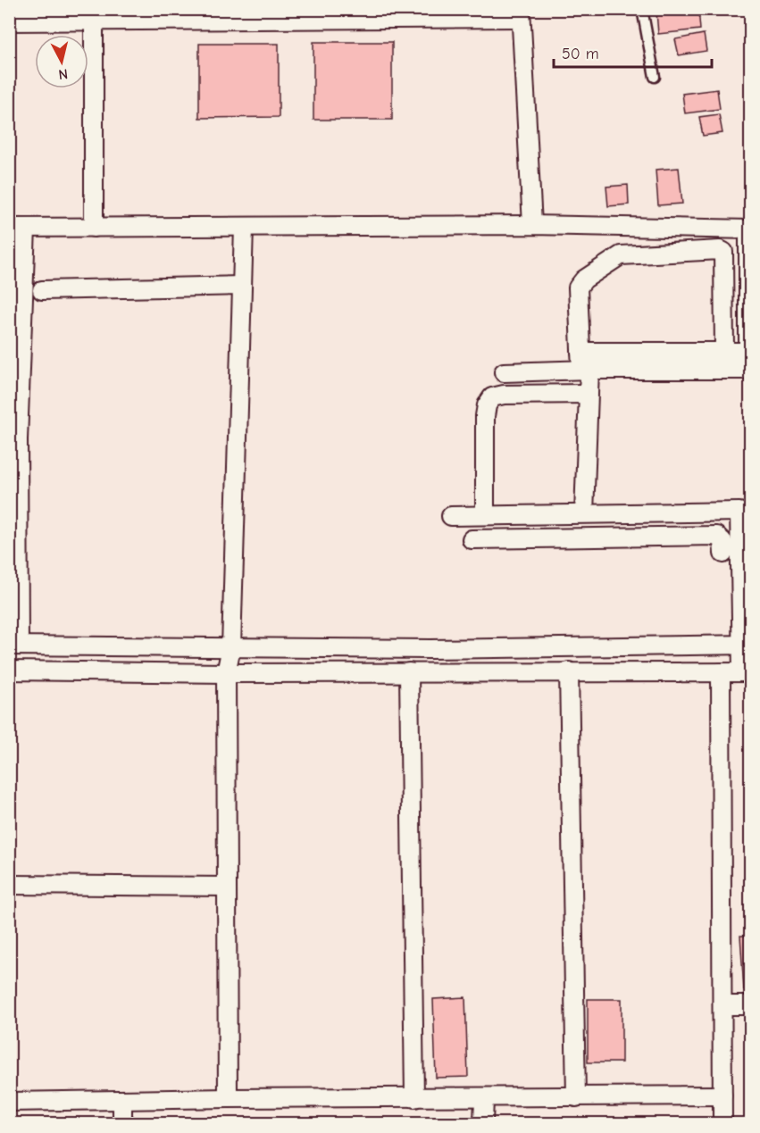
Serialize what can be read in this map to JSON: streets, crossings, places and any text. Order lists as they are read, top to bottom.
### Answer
{
  "scale_bar": "50 m",
  "north": "bottom"
}
